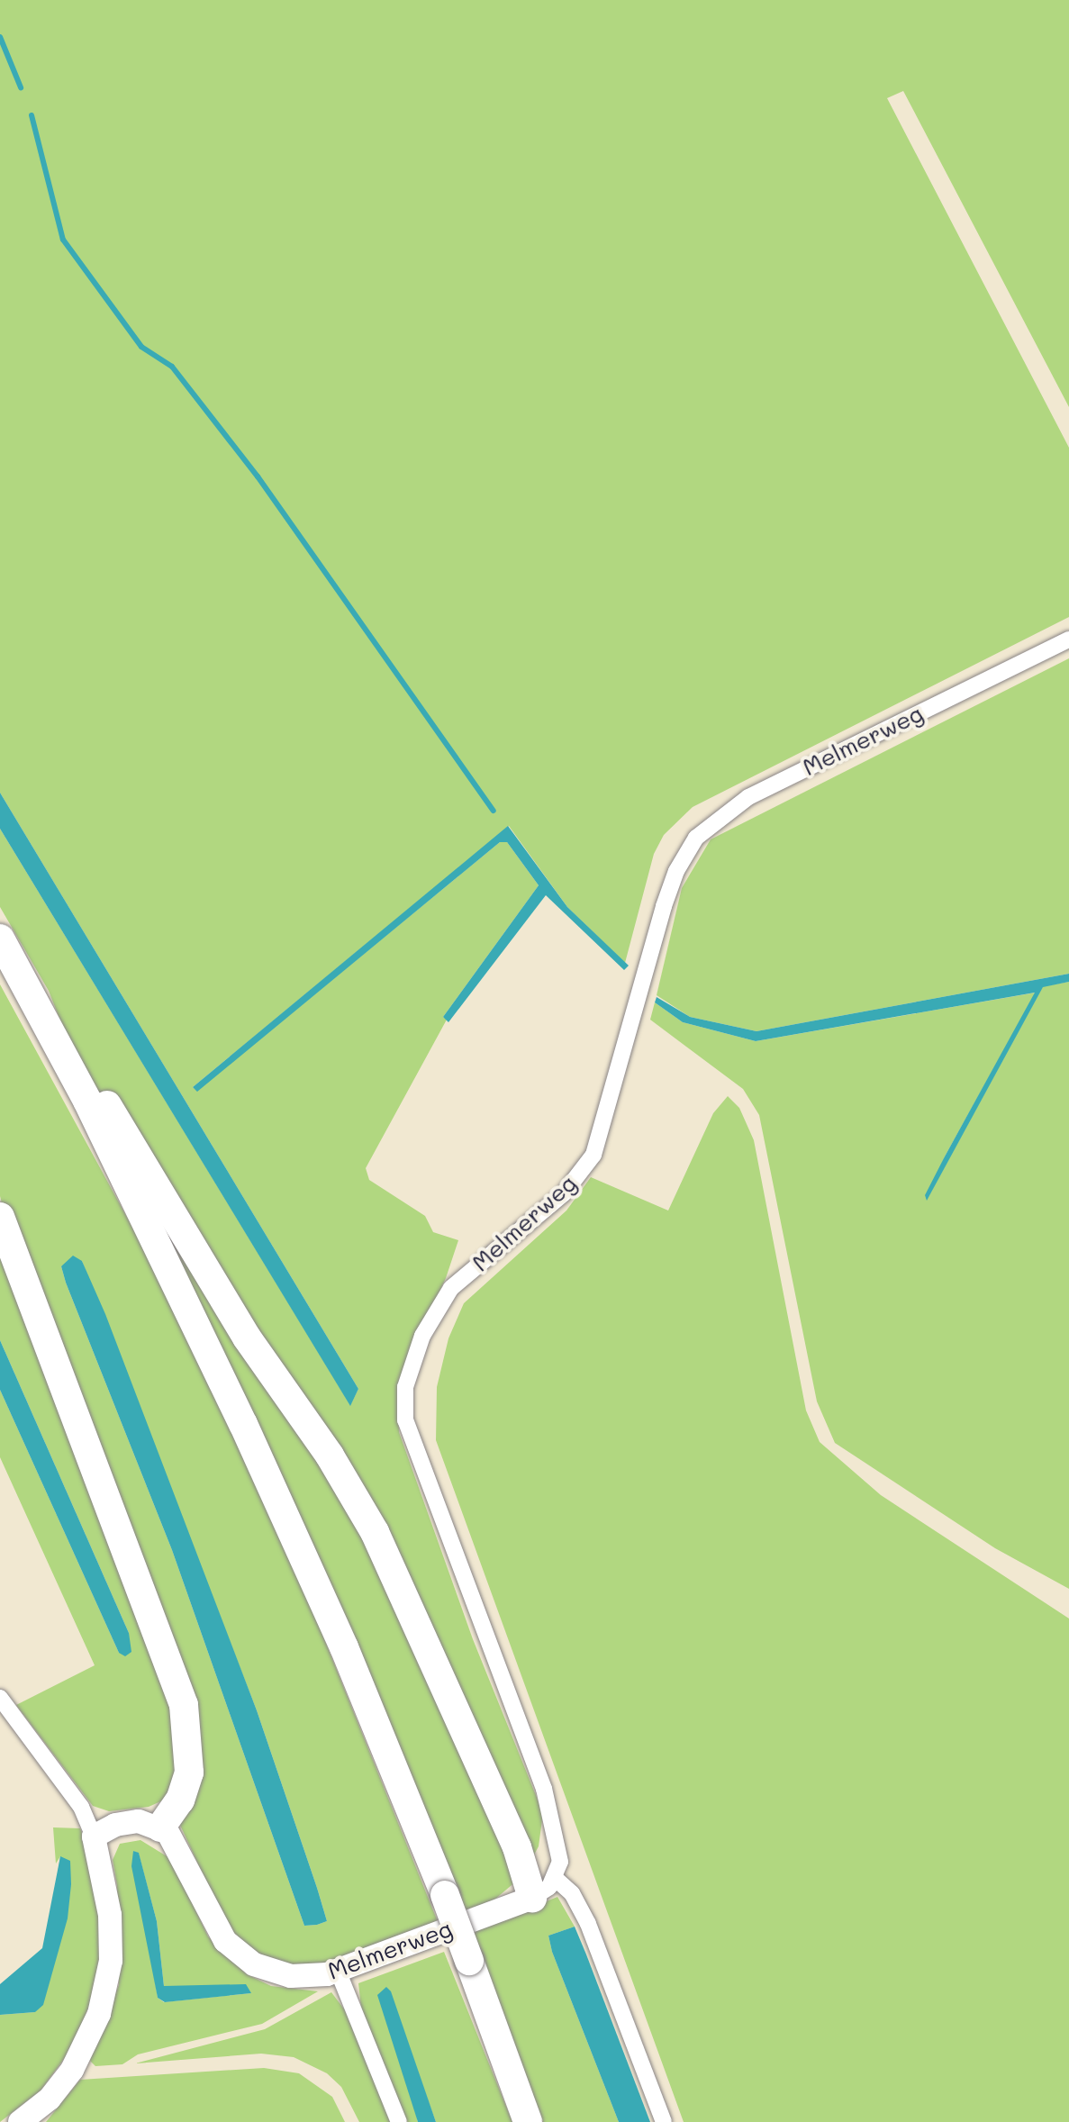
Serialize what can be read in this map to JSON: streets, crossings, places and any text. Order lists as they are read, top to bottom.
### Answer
{
  "streets": {
    "street": ["Melmerweg"]
  }
}
